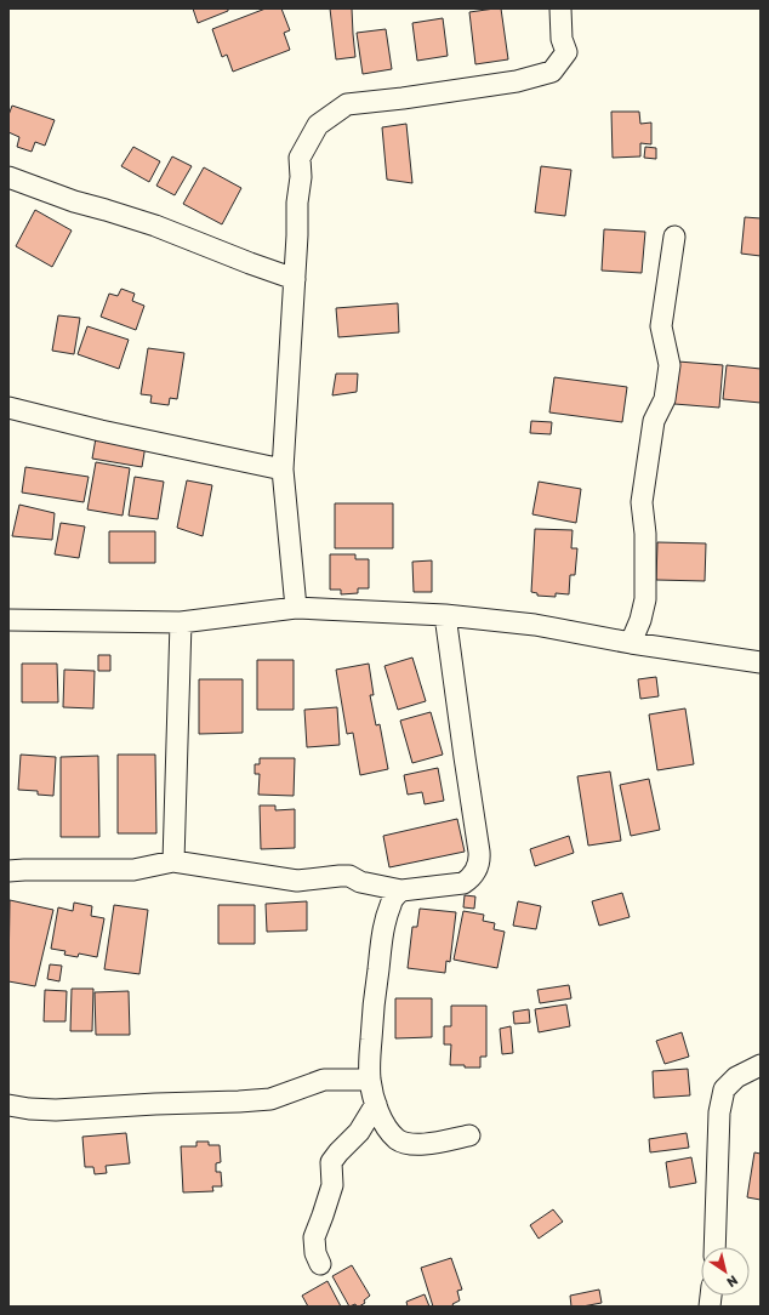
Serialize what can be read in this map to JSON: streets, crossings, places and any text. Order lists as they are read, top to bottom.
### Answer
{
  "north": "bottom right"
}
